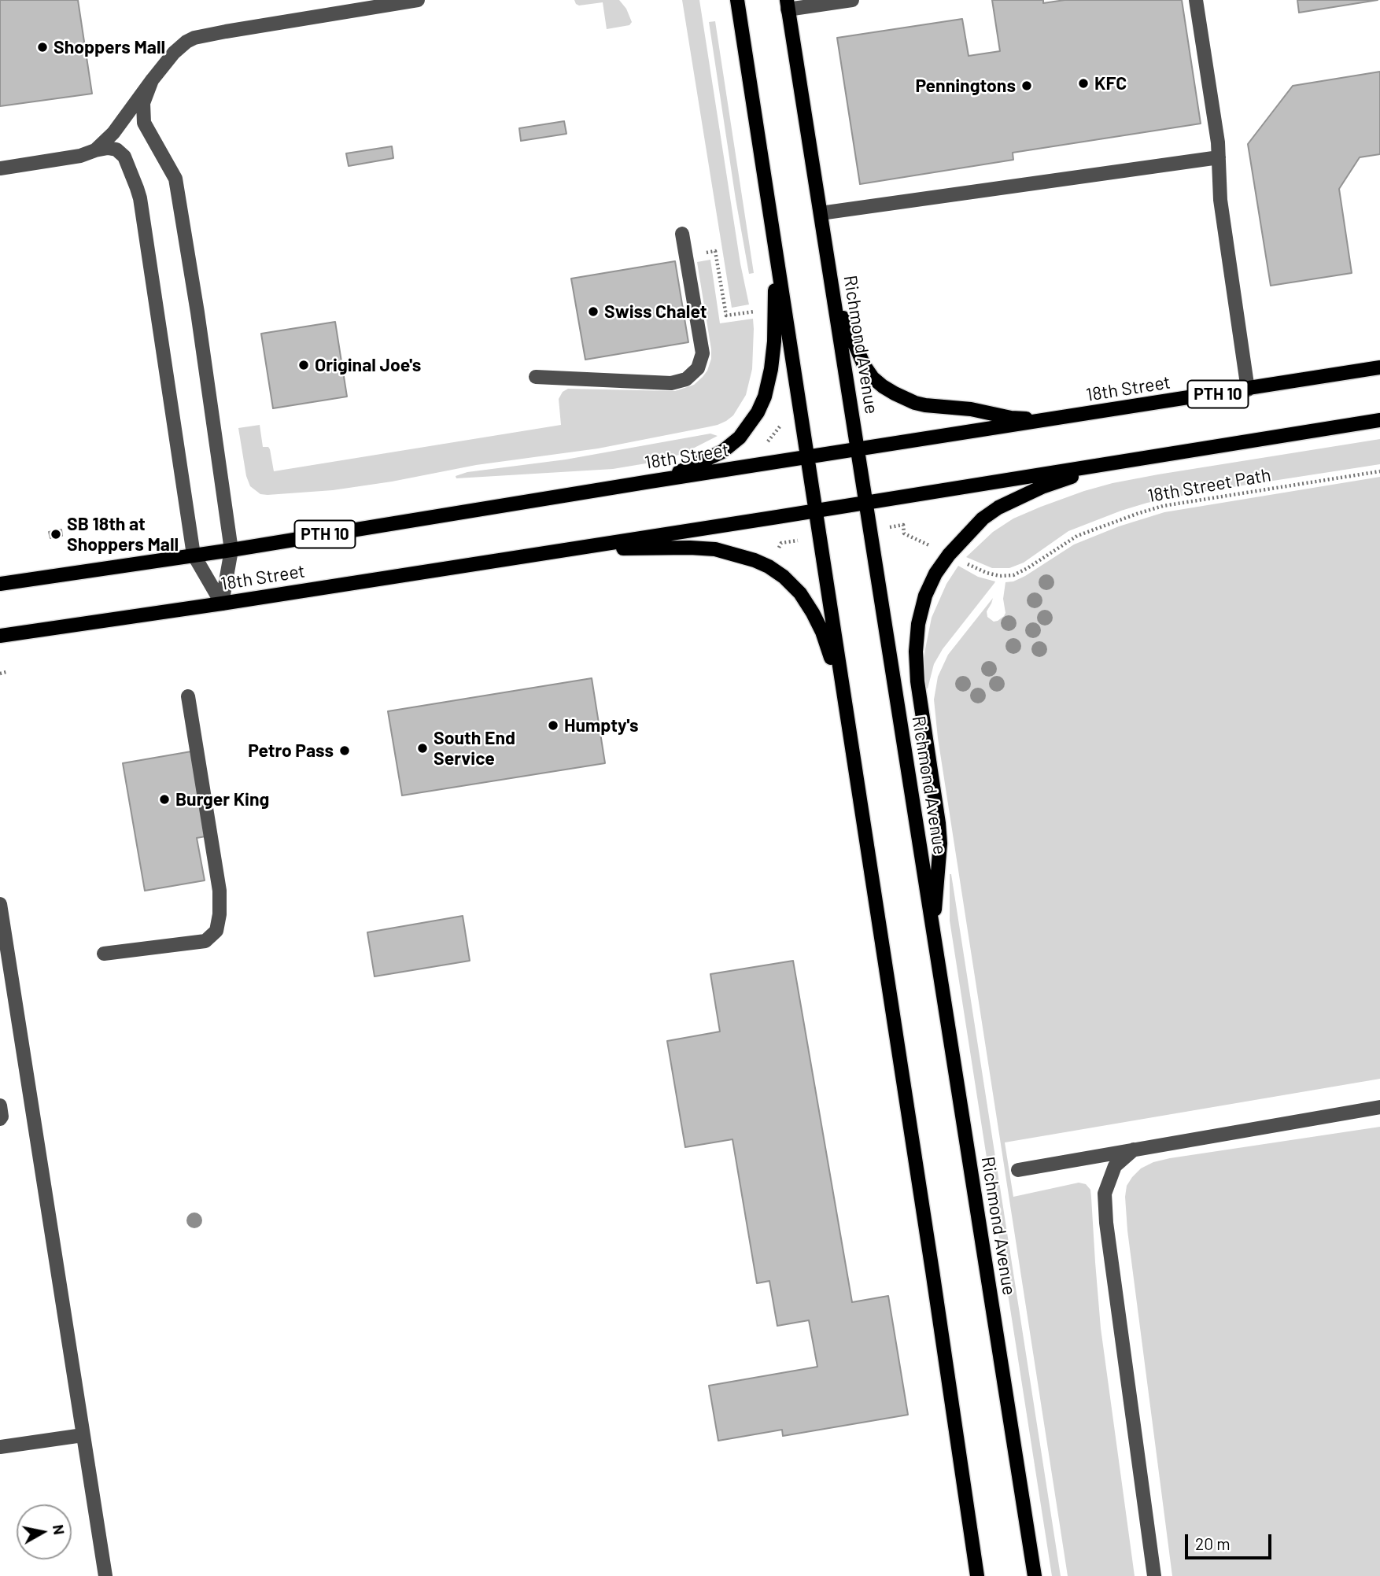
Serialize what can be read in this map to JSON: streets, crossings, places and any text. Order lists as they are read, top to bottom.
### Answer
{
  "streets": {
    "main road": ["Richmond Avenue", "18th Street", "PTH 10"],
    "path": ["18th Street Path"]
  },
  "crossings": [
    ["Richmond Avenue", "18th Street"]
  ],
  "places": [
    "Shoppers Mall",
    "KFC",
    "Penningtons",
    "Swiss Chalet",
    "Original Joe's",
    "SB 18th at Shoppers Mall",
    "Humpty's",
    "South End Service",
    "Petro Pass",
    "Burger King"
  ],
  "scale_bar": "20 m",
  "north": "right"
}
